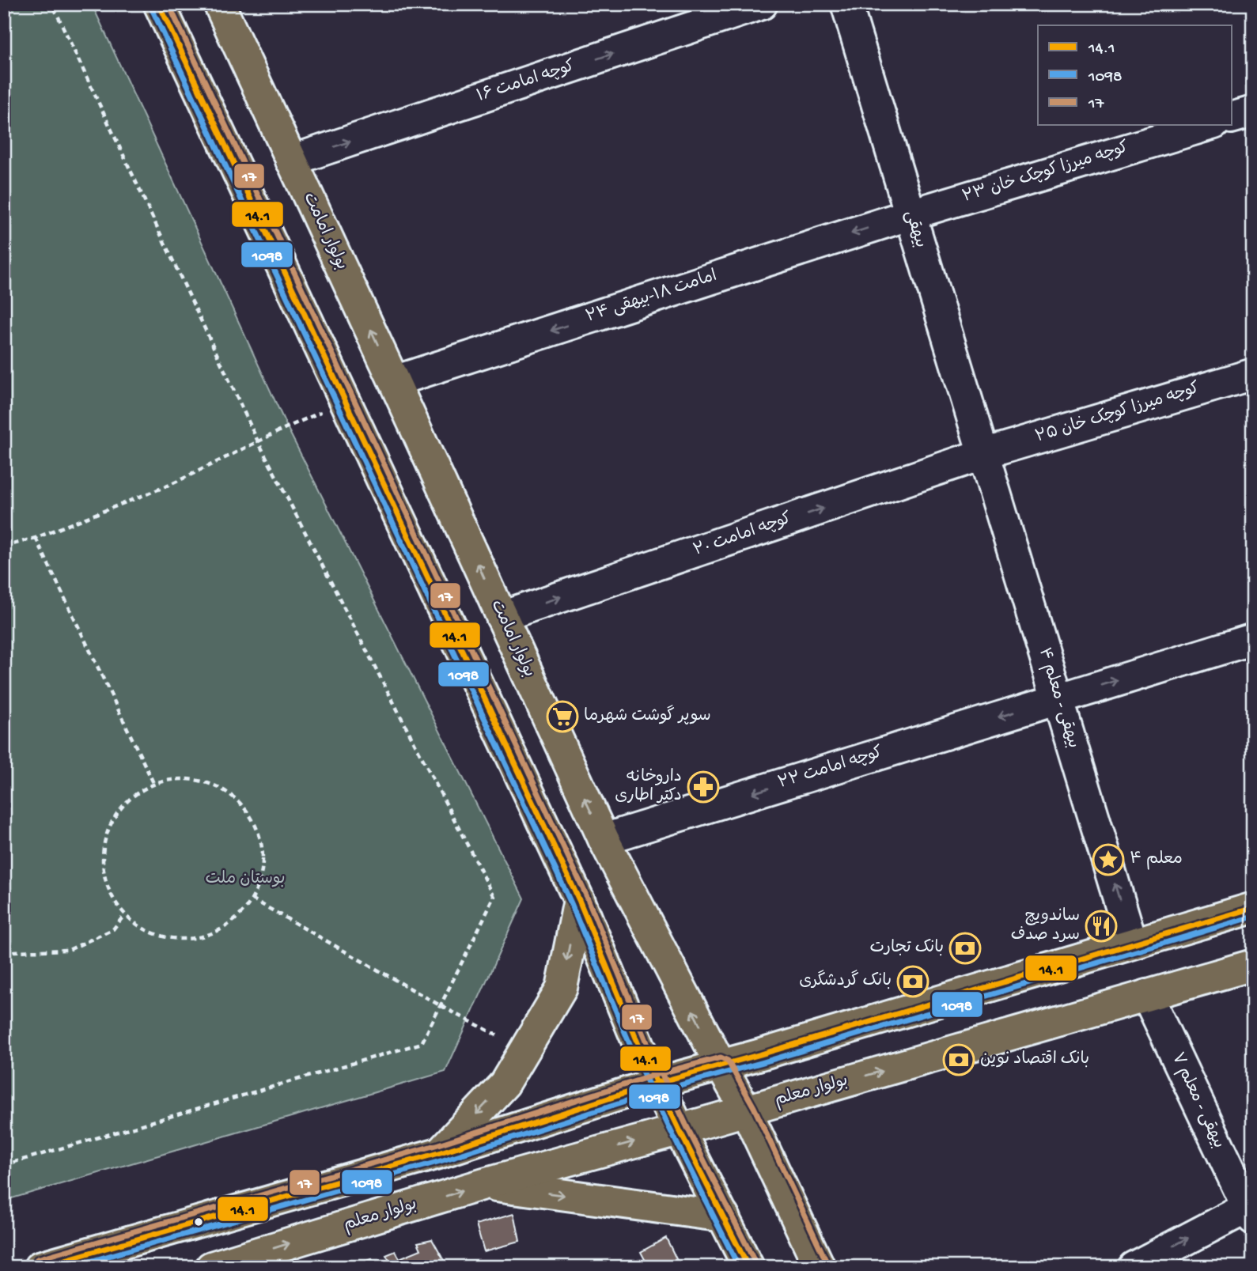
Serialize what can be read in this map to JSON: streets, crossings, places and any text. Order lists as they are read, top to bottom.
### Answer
{
  "streets": {
    "main road": ["بولوار امامت", "بولوار معلم"],
    "street": [
      "کوچه امامت ۱۶",
      "کوچه میرزا کوچک خان ۲۳",
      "بیهقی",
      "امامت ۱۸-بیهقی ۲۴",
      "کوچه میرزا کوچک خان ۲۵",
      "کوچه امامت ۲۰",
      "بیهقی - معلم ۴",
      "کوچه امامت ۲۲",
      "بیهقی - معلم ۷"
    ]
  },
  "crossings": [
    ["کوچه امامت ۱۶", "بولوار امامت"],
    ["کوچه میرزا کوچک خان ۲۳", "بیهقی"],
    ["کوچه میرزا کوچک خان ۲۳", "امامت ۱۸-بیهقی ۲۴"],
    ["بیهقی", "امامت ۱۸-بیهقی ۲۴"],
    ["بیهقی", "کوچه میرزا کوچک خان ۲۵"],
    ["بیهقی", "کوچه امامت ۲۰"],
    ["بیهقی", "بیهقی - معلم ۴"],
    ["بولوار امامت", "امامت ۱۸-بیهقی ۲۴"],
    ["بولوار امامت", "کوچه امامت ۲۰"],
    ["بولوار امامت", "کوچه امامت ۲۲"],
    ["بولوار امامت", "بولوار معلم"],
    ["کوچه میرزا کوچک خان ۲۵", "کوچه امامت ۲۰"],
    ["کوچه میرزا کوچک خان ۲۵", "بیهقی - معلم ۴"],
    ["کوچه امامت ۲۰", "بیهقی - معلم ۴"],
    ["بیهقی - معلم ۴", "کوچه امامت ۲۲"],
    ["بولوار معلم", "بیهقی - معلم ۷"]
  ],
  "one_way": [
    "کوچه امامت ۱۶",
    "امامت ۱۸-بیهقی ۲۴",
    "کوچه امامت ۲۰",
    "بیهقی - معلم ۴"
  ],
  "parks": ["بوستان ملت"],
  "places": {
    "supermarket": ["سوپر گوشت شهرما"],
    "pharmacy": ["داروخانه دکتر اطاری"],
    "place": ["معلم ۴"],
    "restaurant": ["ساندویچ سرد صدف"],
    "bank": ["بانک تجارت", "بانک گردشگری", "بانک اقتصاد نوین"]
  },
  "lines": ["transit line 14.1", "transit line 17", "transit line 1098"],
  "legend": ["14.1", "1098", "17"]
}
